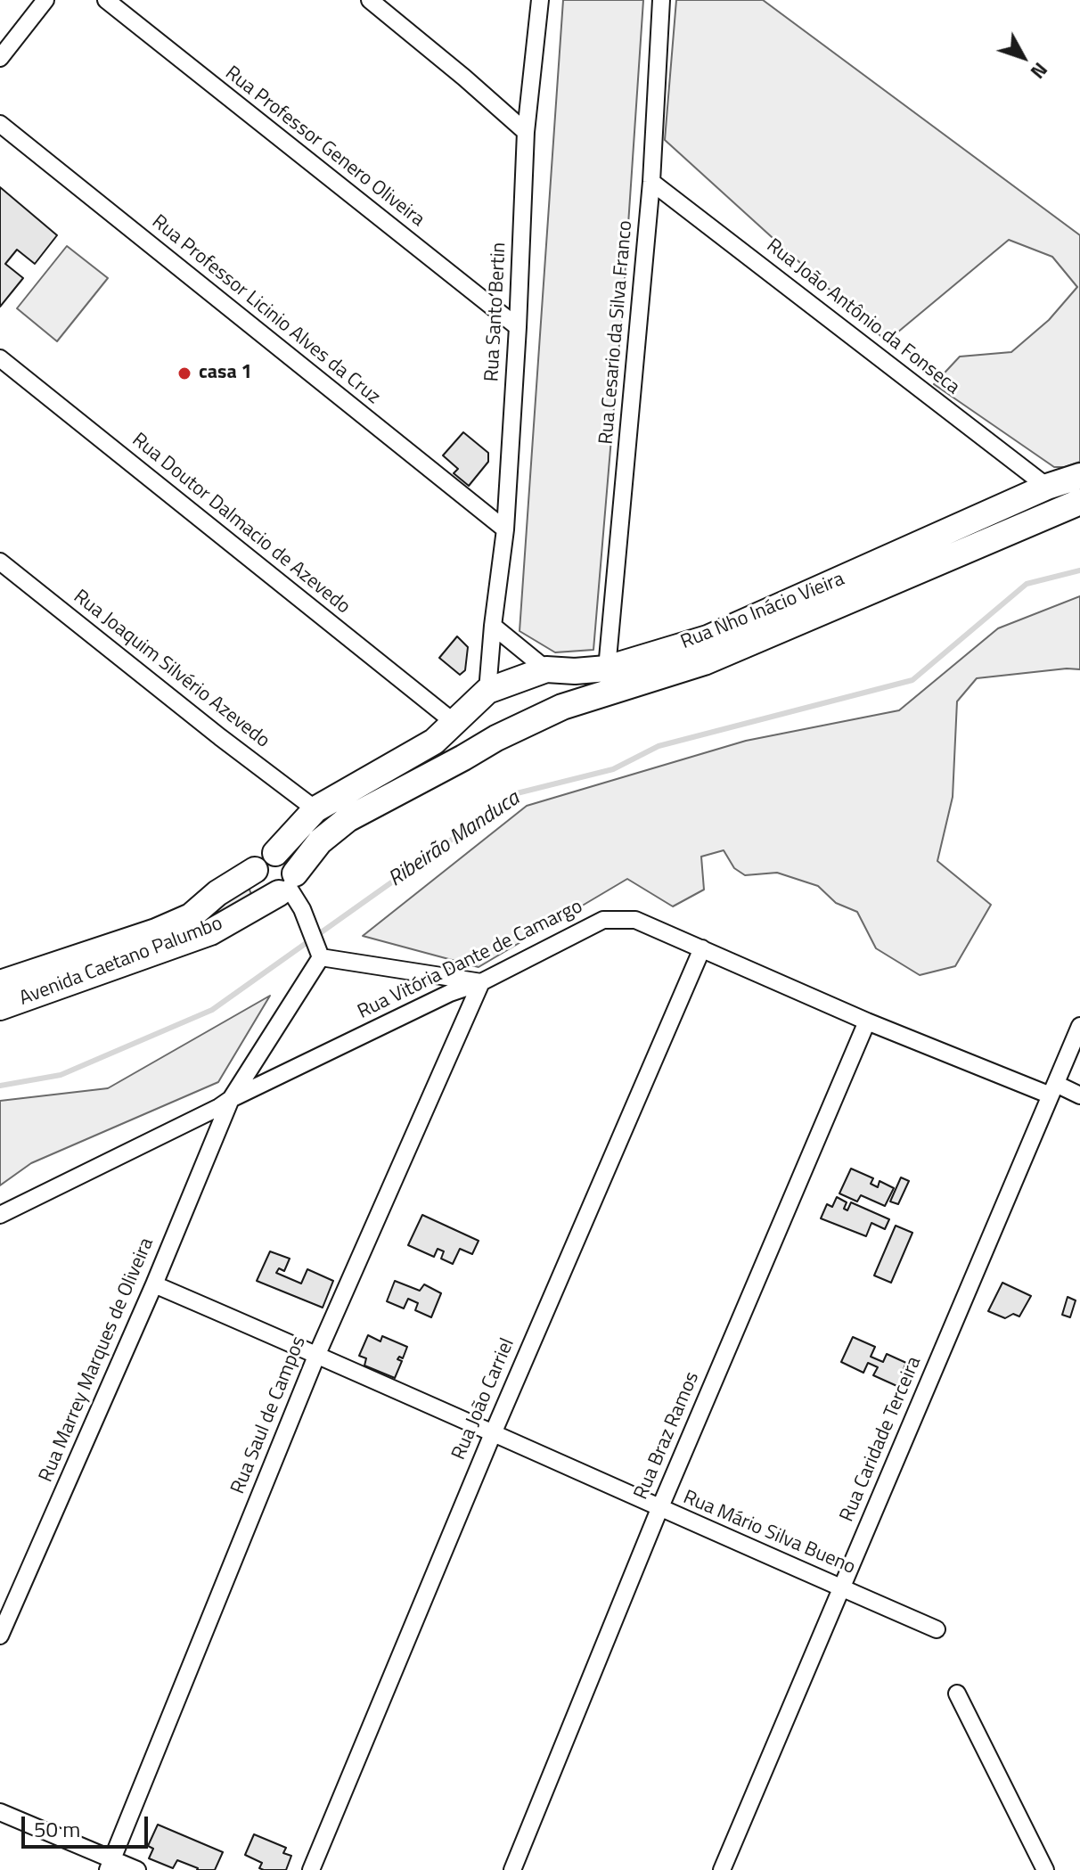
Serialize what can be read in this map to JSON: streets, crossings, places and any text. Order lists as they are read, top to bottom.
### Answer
{
  "streets": {
    "main road": ["Rua Nho Inácio Vieira", "Avenida Caetano Palumbo"],
    "street": [
      "Rua Professor Genero Oliveira",
      "Rua Professor Licinio Alves da Cruz",
      "Rua Santo Bertin",
      "Rua João Antônio da Fonseca",
      "Rua Cesario da Silva Franco",
      "Rua Doutor Dalmacio de Azevedo",
      "Rua Joaquim Silvério Azevedo",
      "Rua Vitória Dante de Camargo",
      "Rua Marrey Marques de Oliveira",
      "Rua João Carriel",
      "Rua Saul de Campos",
      "Rua Braz Ramos",
      "Rua Caridade Terceira",
      "Rua Mário Silva Bueno"
    ]
  },
  "crossings": [
    ["Rua Professor Genero Oliveira", "Rua Santo Bertin"],
    ["Rua Professor Licinio Alves da Cruz", "Rua Santo Bertin"],
    ["Rua Santo Bertin", "Rua Nho Inácio Vieira"],
    ["Rua João Antônio da Fonseca", "Rua Cesario da Silva Franco"],
    ["Rua João Antônio da Fonseca", "Rua Nho Inácio Vieira"],
    ["Rua Cesario da Silva Franco", "Rua Nho Inácio Vieira"],
    ["Rua Doutor Dalmacio de Azevedo", "Rua Nho Inácio Vieira"],
    ["Rua Nho Inácio Vieira", "Rua Joaquim Silvério Azevedo"],
    ["Rua Nho Inácio Vieira", "Avenida Caetano Palumbo"],
    ["Rua Vitória Dante de Camargo", "Rua Marrey Marques de Oliveira"],
    ["Rua Vitória Dante de Camargo", "Rua João Carriel"],
    ["Rua Vitória Dante de Camargo", "Rua Saul de Campos"],
    ["Rua Vitória Dante de Camargo", "Rua Braz Ramos"],
    ["Rua Vitória Dante de Camargo", "Rua Caridade Terceira"],
    ["Rua Marrey Marques de Oliveira", "Rua Mário Silva Bueno"],
    ["Rua João Carriel", "Rua Mário Silva Bueno"],
    ["Rua Saul de Campos", "Rua Mário Silva Bueno"],
    ["Rua Braz Ramos", "Rua Mário Silva Bueno"],
    ["Rua Caridade Terceira", "Rua Mário Silva Bueno"]
  ],
  "water": ["Ribeirão Manduca"],
  "places": ["casa 1"],
  "scale_bar": "50 m",
  "north": "bottom right"
}
